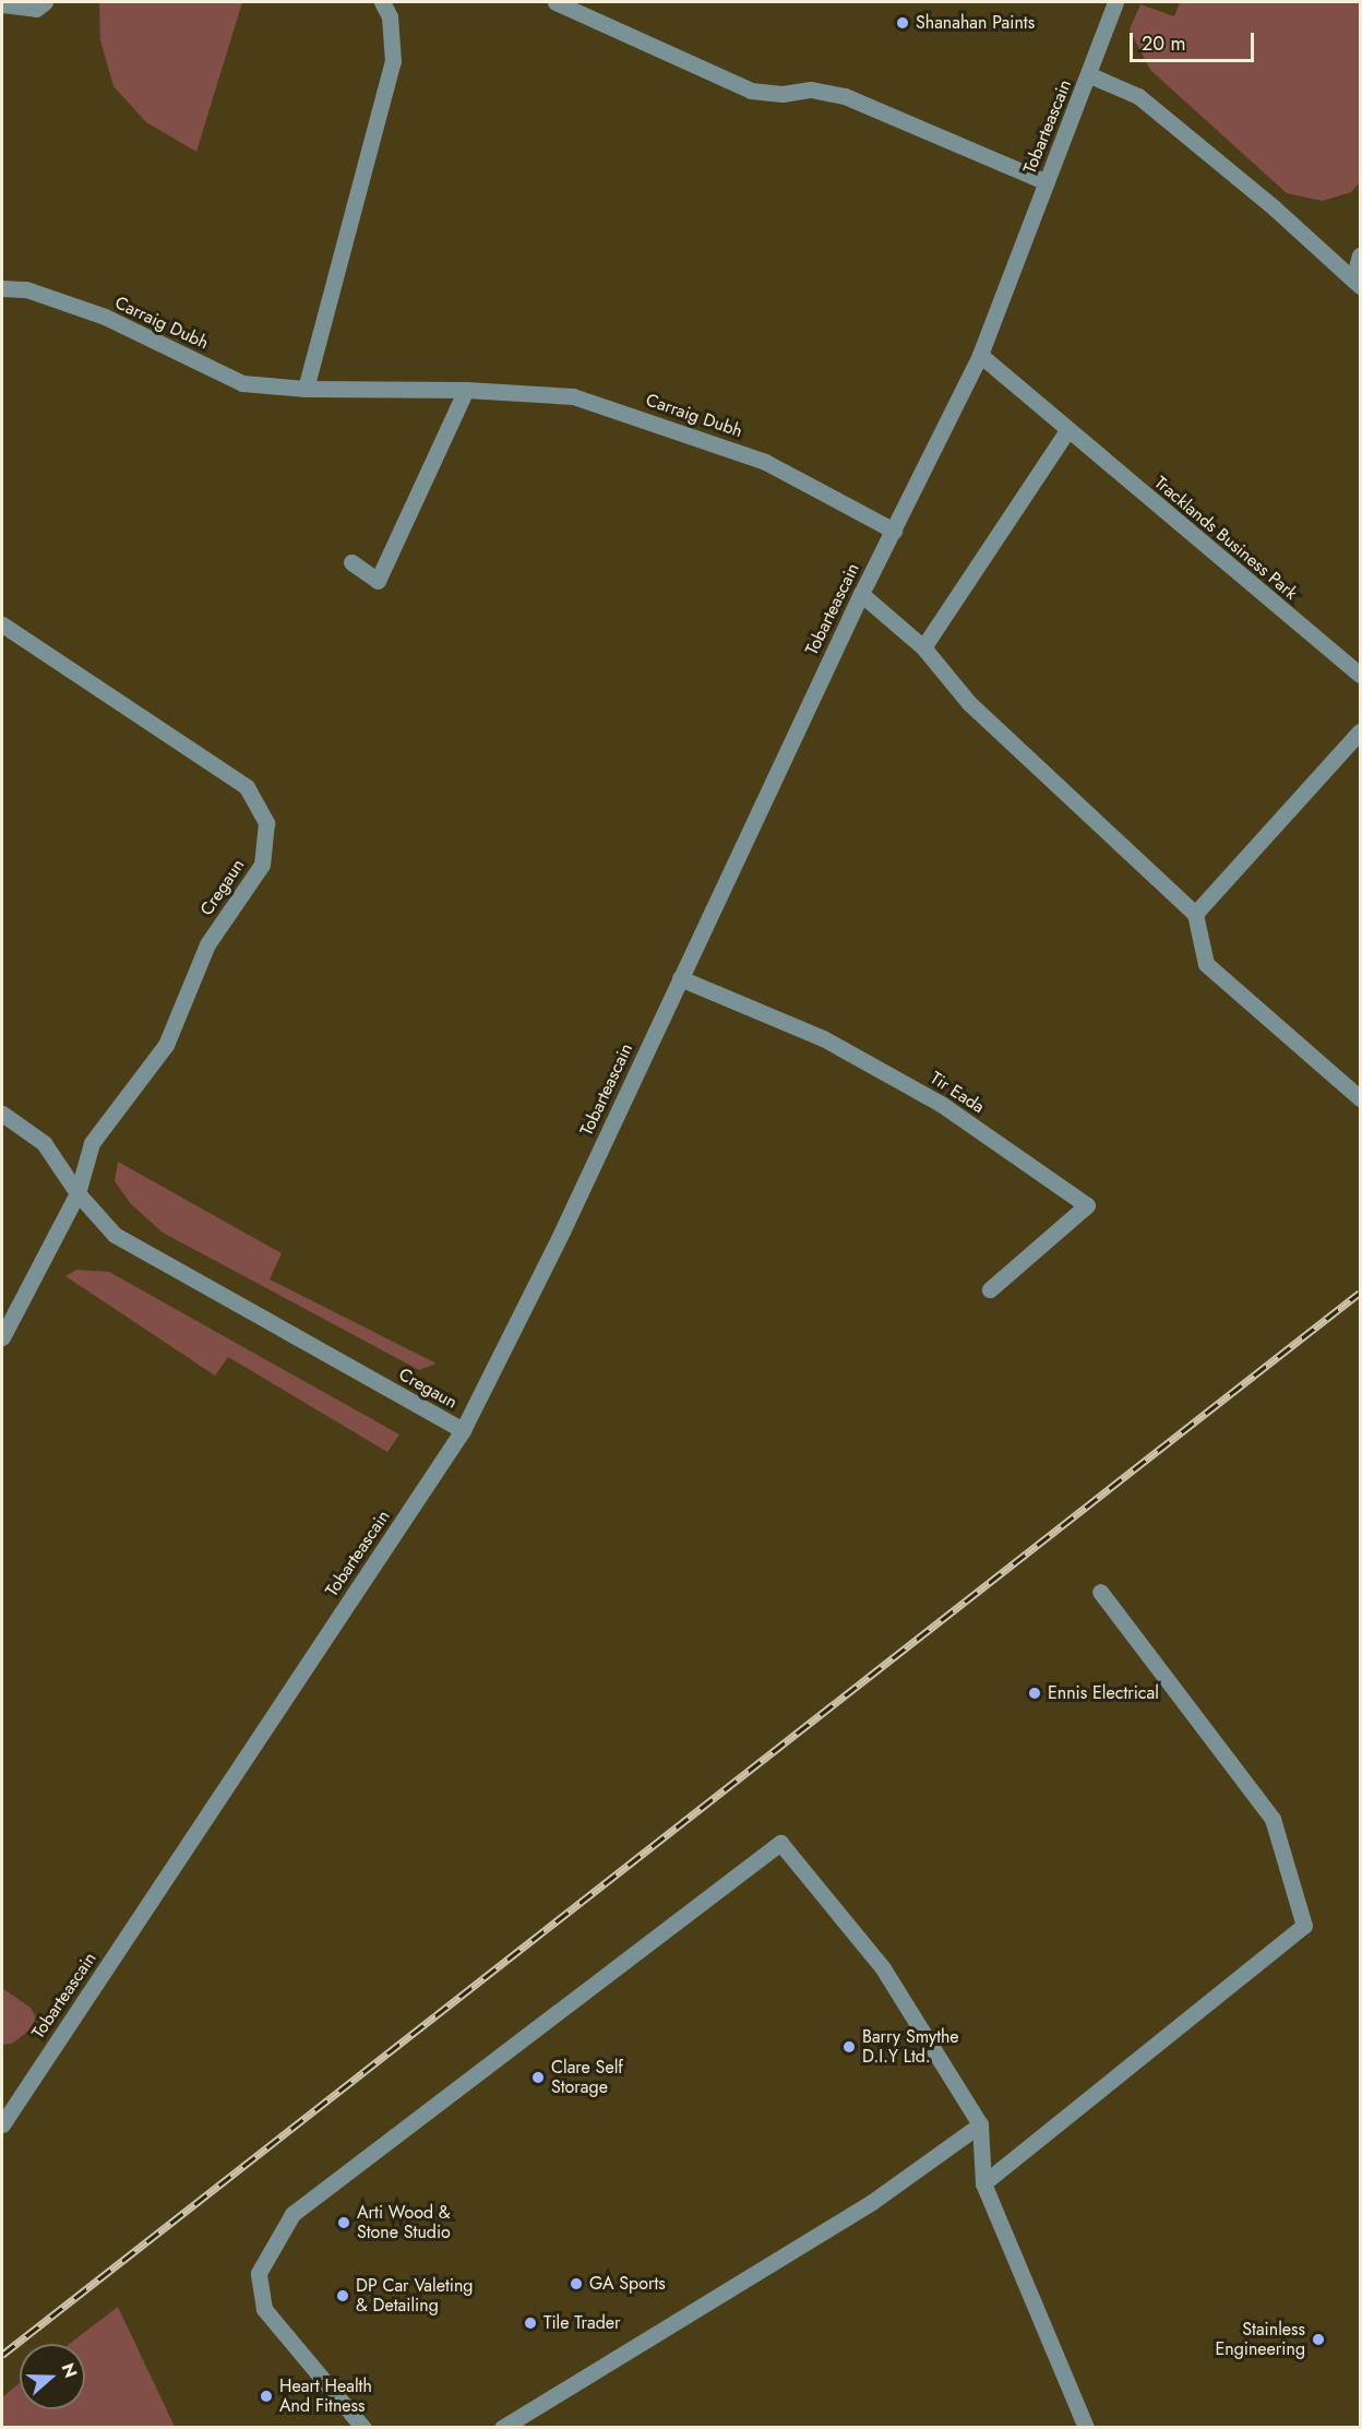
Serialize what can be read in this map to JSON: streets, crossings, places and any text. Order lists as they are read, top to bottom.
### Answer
{
  "streets": {
    "street": [
      "Tobarteascain",
      "Carraig Dubh",
      "Tracklands Business Park",
      "Cregaun",
      "Tir Eada"
    ]
  },
  "crossings": [
    ["Tobarteascain", "Carraig Dubh"],
    ["Tobarteascain", "Tracklands Business Park"],
    ["Tobarteascain", "Cregaun"],
    ["Tobarteascain", "Tir Eada"]
  ],
  "places": [
    "Shanahan Paints",
    "Ennis Electrical",
    "Barry Smythe D.I.Y Ltd.",
    "Clare Self Storage",
    "Arti Wood & Stone Studio",
    "GA Sports",
    "DP Car Valeting & Detailing",
    "Tile Trader",
    "Stainless Engineering",
    "Heart Health And Fitness"
  ],
  "scale_bar": "20 m",
  "north": "right"
}
